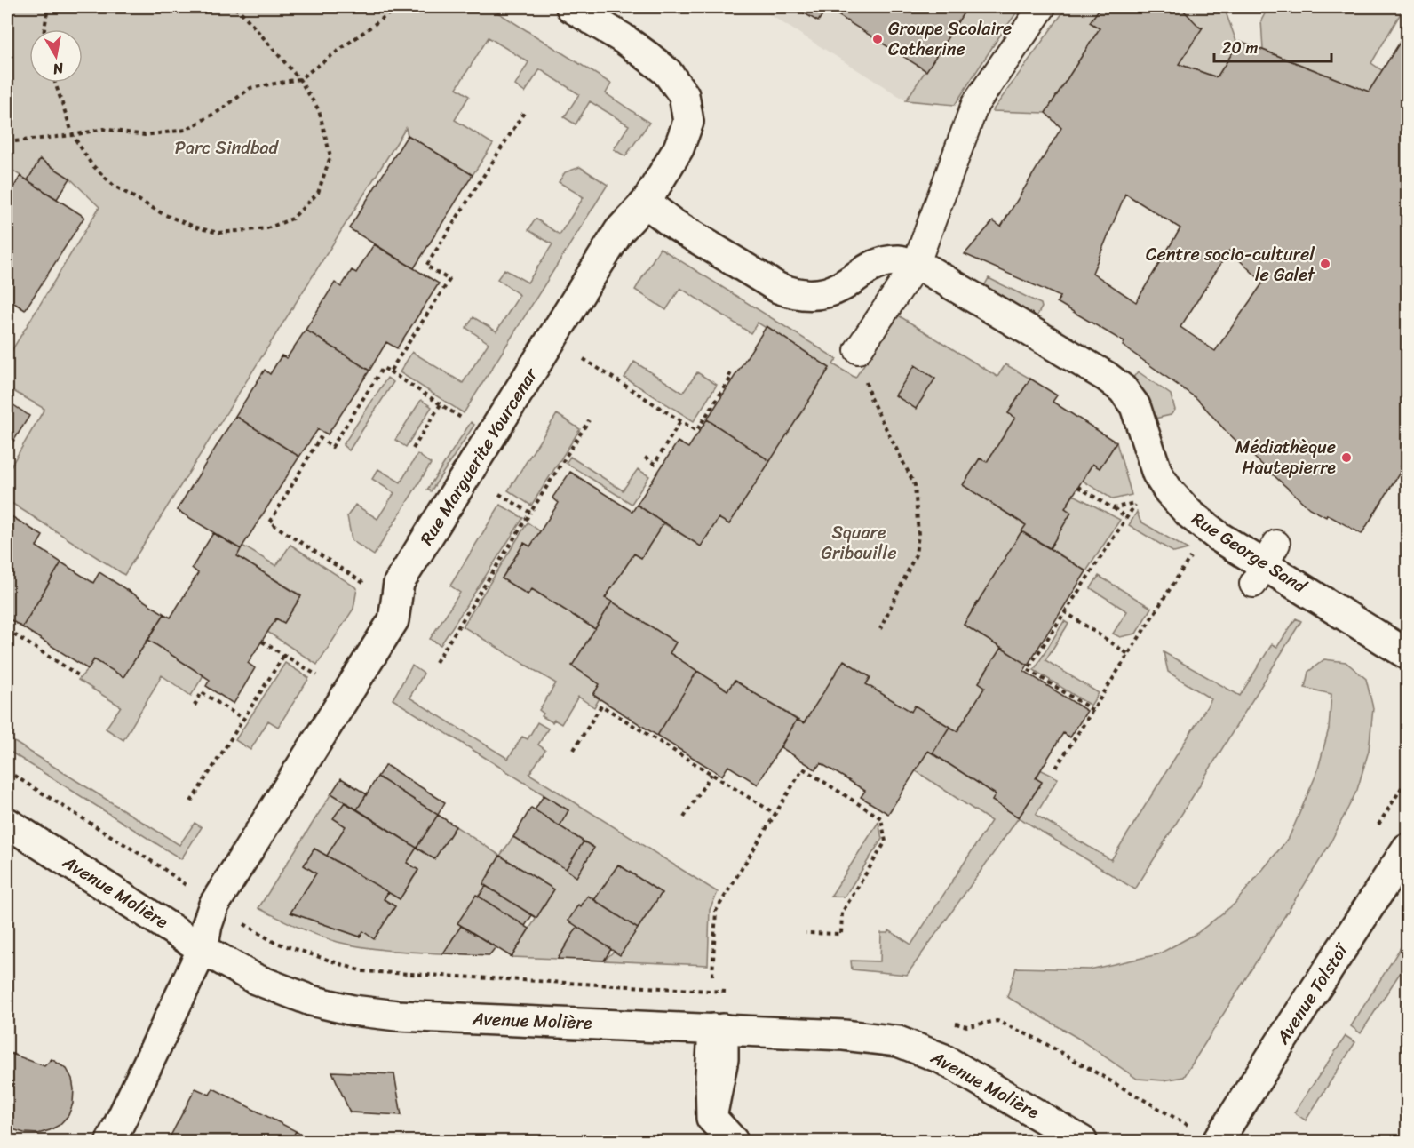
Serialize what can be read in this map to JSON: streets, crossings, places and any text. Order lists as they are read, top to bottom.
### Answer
{
  "streets": {
    "street": [
      "Rue Marguerite Yourcenar",
      "Rue George Sand",
      "Avenue Molière",
      "Avenue Tolstoï"
    ]
  },
  "crossings": [
    ["Rue Marguerite Yourcenar", "Avenue Molière"]
  ],
  "parks": ["Parc Sindbad", "Square Gribouille"],
  "places": ["Groupe Scolaire Catherine", "Centre socio-culturel le Galet", "Médiathèque Hautepierre"],
  "scale_bar": "20 m",
  "north": "bottom"
}
